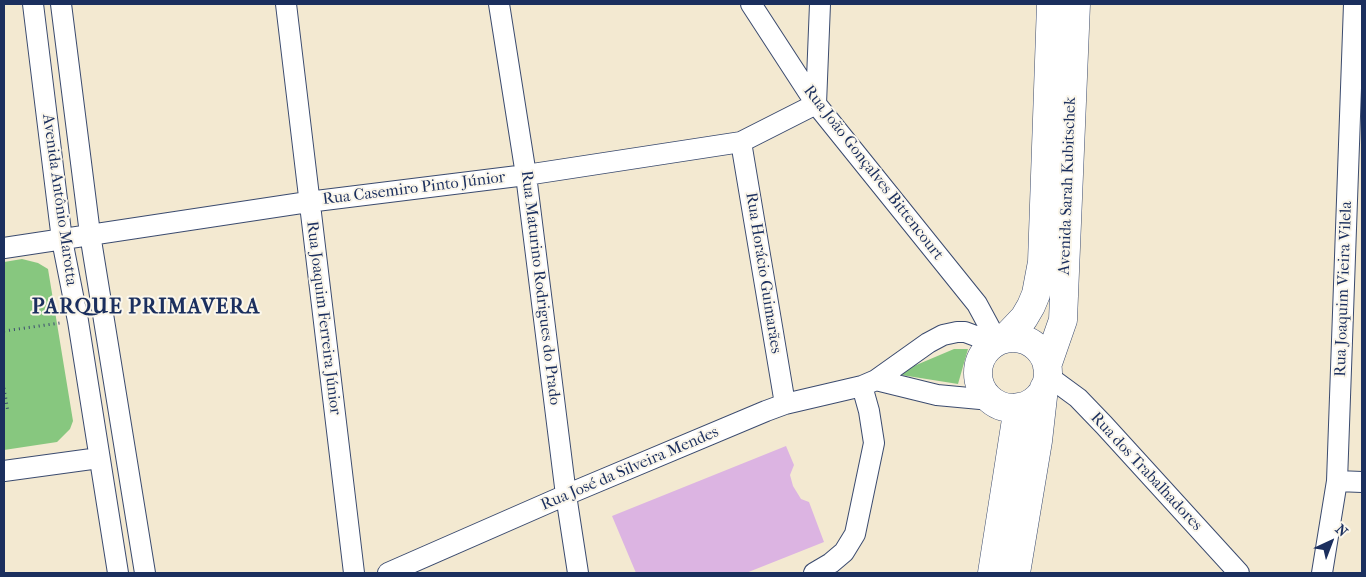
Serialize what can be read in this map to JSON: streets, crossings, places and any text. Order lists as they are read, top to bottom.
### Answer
{
  "streets": {
    "main road": ["Avenida Sarah Kubitschek"],
    "street": [
      "Rua João Gonçalves Bittencourt",
      "Rua Casemiro Pinto Júnior",
      "Avenida Antônio Marotta",
      "Rua Horácio Guimarães",
      "Rua Maturino Rodrigues do Prado",
      "Rua Joaquim Vieira Vilela",
      "Rua Joaquim Ferreira Júnior",
      "Rua José da Silveira Mendes",
      "Rua dos Trabalhadores"
    ]
  },
  "crossings": [
    ["Rua João Gonçalves Bittencourt", "Avenida Sarah Kubitschek"],
    ["Rua João Gonçalves Bittencourt", "Rua Casemiro Pinto Júnior"],
    ["Rua João Gonçalves Bittencourt", "Rua dos Trabalhadores"],
    ["Avenida Sarah Kubitschek", "Rua dos Trabalhadores"],
    ["Rua Casemiro Pinto Júnior", "Avenida Antônio Marotta"],
    ["Rua Casemiro Pinto Júnior", "Rua Horácio Guimarães"],
    ["Rua Casemiro Pinto Júnior", "Rua Maturino Rodrigues do Prado"],
    ["Rua Casemiro Pinto Júnior", "Rua Joaquim Ferreira Júnior"],
    ["Rua Horácio Guimarães", "Rua José da Silveira Mendes"],
    ["Rua Maturino Rodrigues do Prado", "Rua José da Silveira Mendes"]
  ],
  "districts": ["PARQUE PRIMAVERA"],
  "north": "top right"
}
